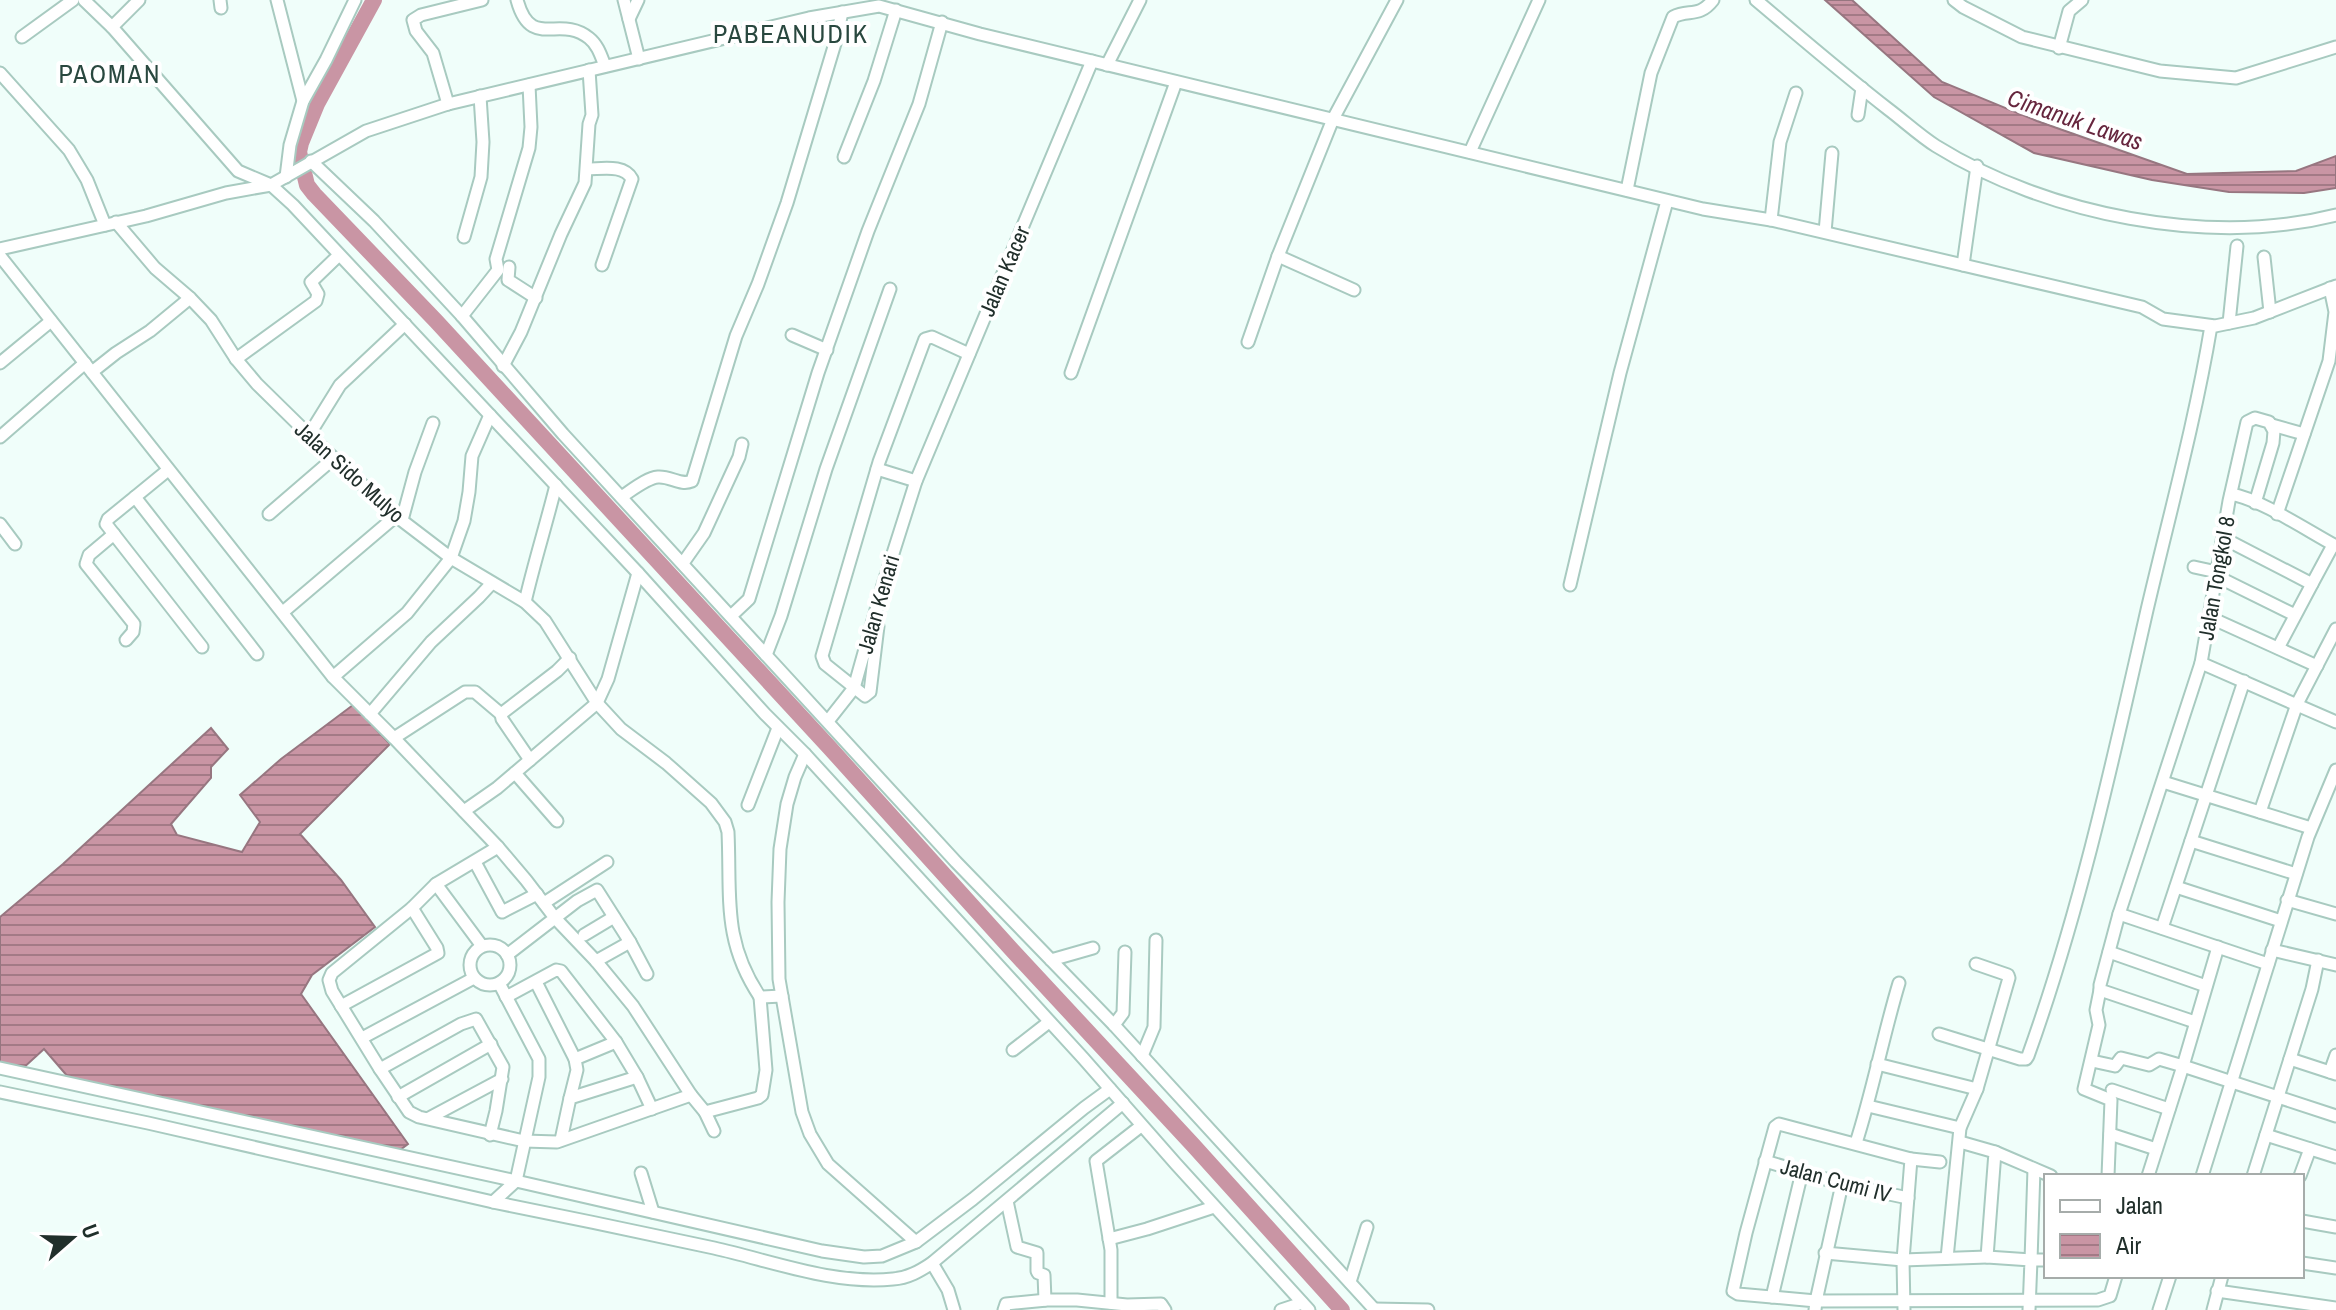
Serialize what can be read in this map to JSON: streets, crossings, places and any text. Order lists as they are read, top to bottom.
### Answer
{
  "streets": {
    "street": [
      "Jalan Kacer",
      "Jalan Sido Mulyo",
      "Jalan Tongkol 8",
      "Jalan Kenari",
      "Jalan Cumi IV"
    ]
  },
  "crossings": [
    ["Jalan Kacer", "Jalan Kenari"]
  ],
  "districts": ["PABEANUDIK", "PAOMAN"],
  "water": ["Cimanuk Lawas"],
  "legend": ["Jalan", "Air"],
  "north": "right"
}
